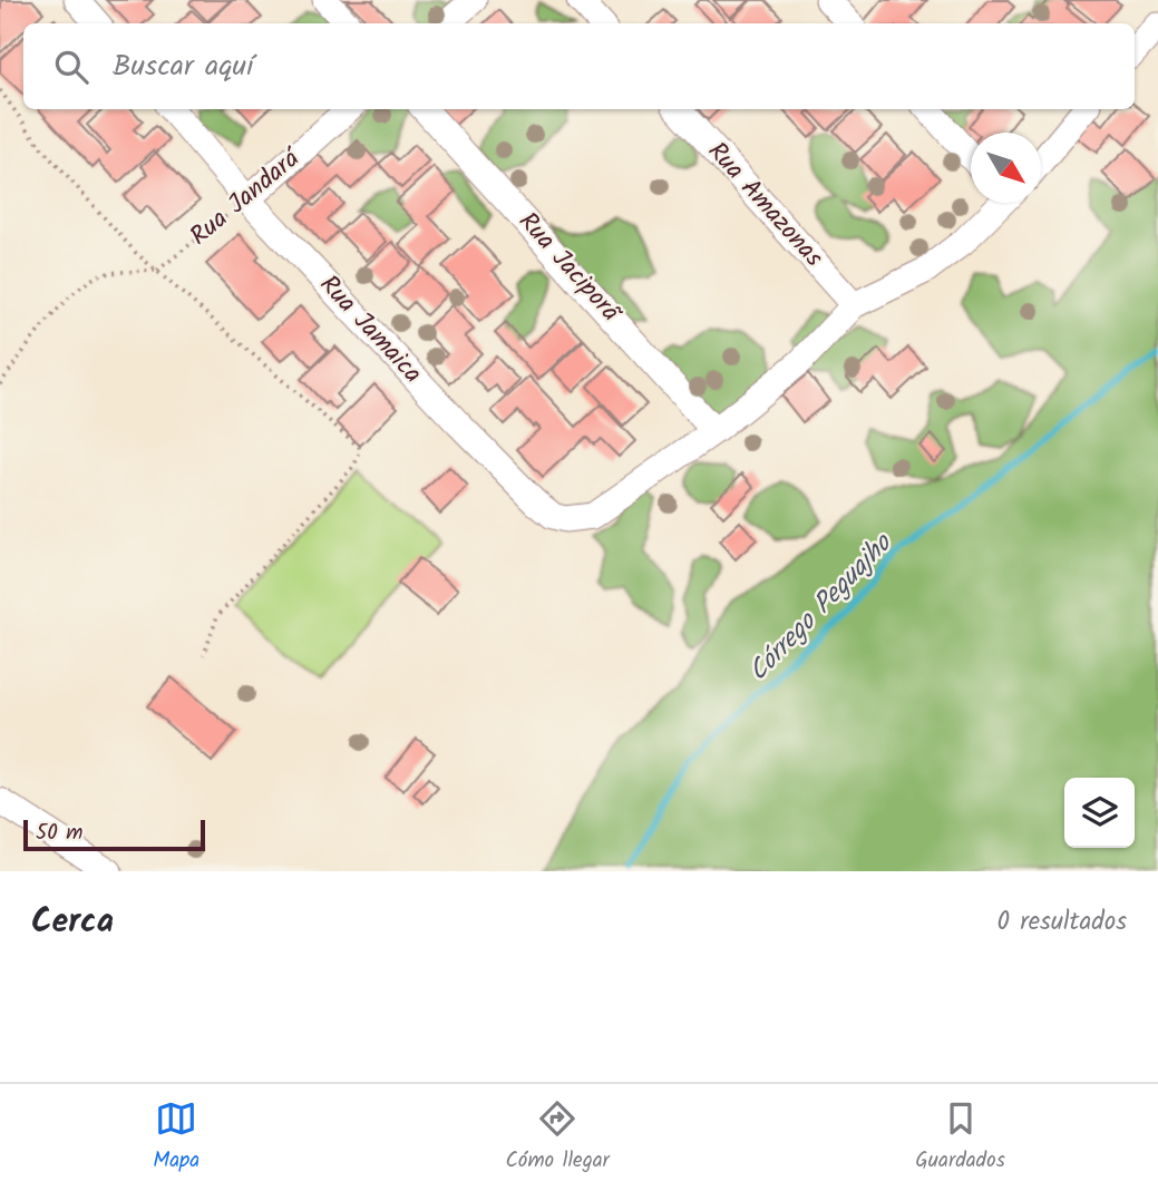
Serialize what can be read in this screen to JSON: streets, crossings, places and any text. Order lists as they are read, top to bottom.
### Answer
{
  "streets": {
    "street": [
      "Rua Jandará",
      "Rua Amazonas",
      "Rua Jaciporã",
      "Rua Jamaica"
    ]
  },
  "crossings": [
    ["Rua Jandará", "Rua Jamaica"],
    ["Rua Jaciporã", "Rua Jamaica"]
  ],
  "water": ["Córrego Peguajho"],
  "scale_bar": "50 m",
  "north": "bottom right",
  "page": {
    "search": "Buscar aquí",
    "scale": "50 m",
    "heading": ["Cerca", "0 resultados"],
    "nav": ["Mapa", "Cómo llegar", "Guardados"]
  }
}
